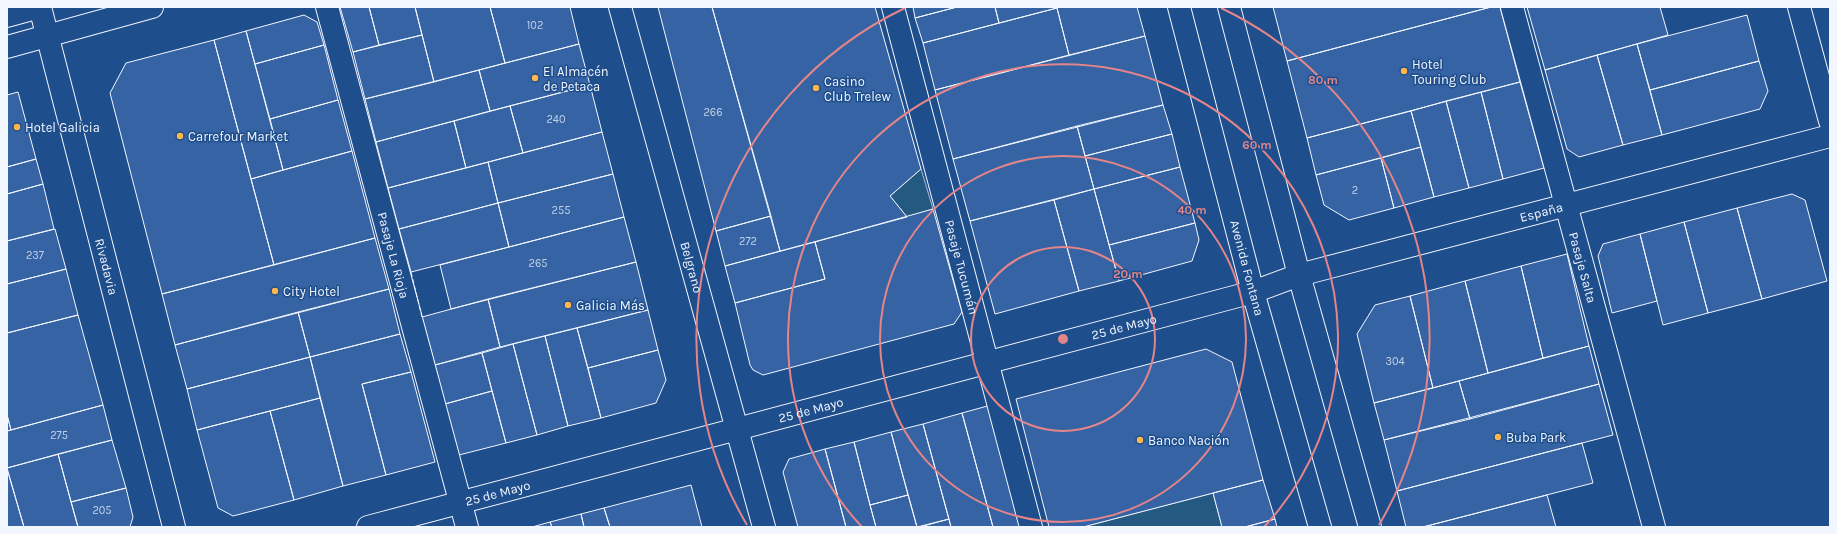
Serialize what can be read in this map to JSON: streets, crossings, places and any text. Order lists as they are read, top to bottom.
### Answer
{
  "streets": {
    "street": [
      "España",
      "Pasaje La Rioja",
      "Rivadavia",
      "Belgrano",
      "Pasaje Tucumán",
      "Pasaje Salta",
      "Avenida Fontana",
      "25 de Mayo"
    ]
  },
  "crossings": [
    ["España", "Pasaje Salta"],
    ["España", "Avenida Fontana"],
    ["España", "25 de Mayo"],
    ["Pasaje La Rioja", "25 de Mayo"],
    ["Belgrano", "25 de Mayo"],
    ["Pasaje Tucumán", "25 de Mayo"],
    ["Avenida Fontana", "25 de Mayo"]
  ],
  "places": [
    "Hotel Touring Club",
    "El Almacén de Petaca",
    "Casino Club Trelew",
    "Hotel Galicia",
    "Carrefour Market",
    "City Hotel",
    "Galicia Más",
    "Buba Park",
    "Banco Nación"
  ],
  "house_numbers": [
    "102",
    "266",
    "240",
    "2",
    "255",
    "272",
    "237",
    "265",
    "304",
    "275",
    "205"
  ],
  "rings": [
    "80 m",
    "60 m",
    "40 m",
    "20 m"
  ]
}
